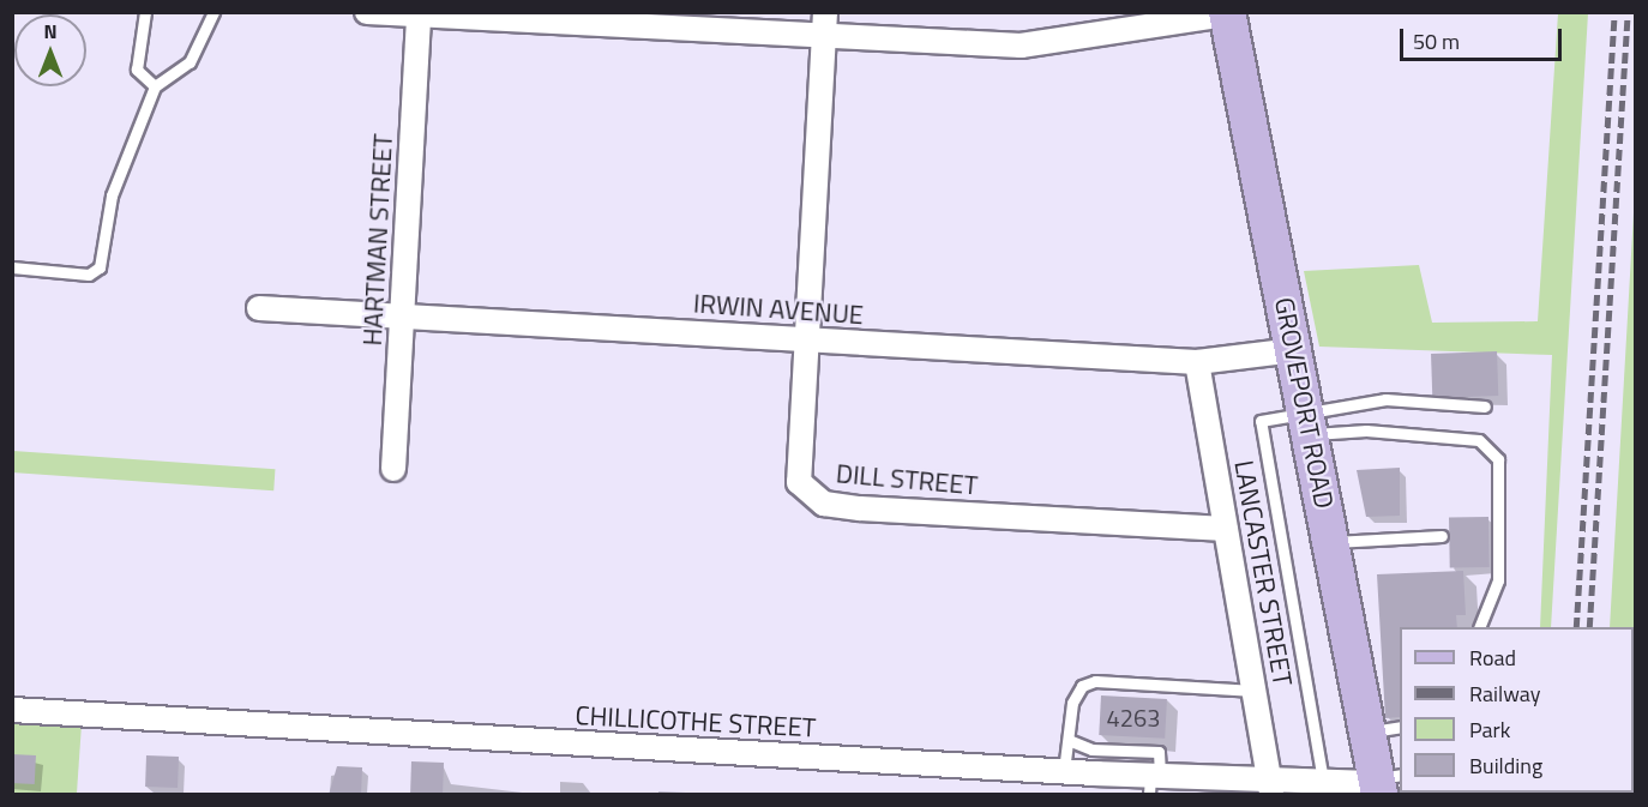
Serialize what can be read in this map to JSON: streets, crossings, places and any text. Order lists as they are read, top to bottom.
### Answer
{
  "streets": {
    "main road": ["GROVEPORT ROAD"],
    "street": [
      "HARTMAN STREET",
      "IRWIN AVENUE",
      "DILL STREET",
      "LANCASTER STREET",
      "CHILLICOTHE STREET"
    ]
  },
  "crossings": [
    ["HARTMAN STREET", "IRWIN AVENUE"],
    ["IRWIN AVENUE", "GROVEPORT ROAD"],
    ["IRWIN AVENUE", "DILL STREET"],
    ["IRWIN AVENUE", "LANCASTER STREET"],
    ["GROVEPORT ROAD", "CHILLICOTHE STREET"],
    ["DILL STREET", "LANCASTER STREET"],
    ["LANCASTER STREET", "CHILLICOTHE STREET"]
  ],
  "house_numbers": ["4263"],
  "legend": [
    "Road",
    "Railway",
    "Park",
    "Building"
  ],
  "scale_bar": "50 m",
  "north": "top"
}
